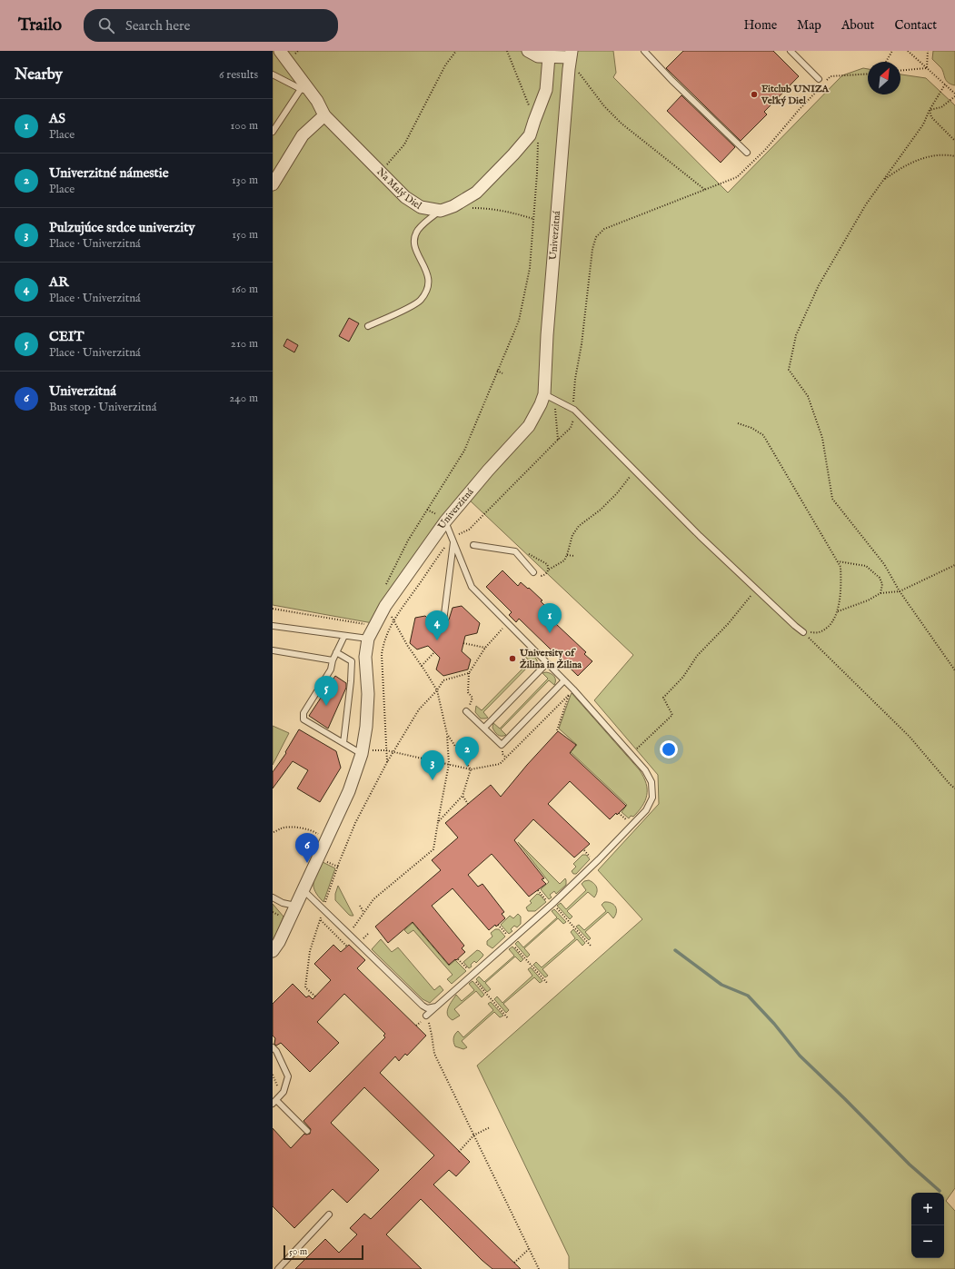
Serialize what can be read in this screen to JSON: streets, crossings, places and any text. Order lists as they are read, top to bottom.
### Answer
{
  "streets": {
    "street": ["Na Malý Diel", "Univerzitná"]
  },
  "places": ["Fitclub UNIZA Veľký Diel", "University of Žilina in Žilina"],
  "scale_bar": "50 m",
  "north": "top right",
  "page": {
    "header": "Trailo",
    "search": "Search here",
    "nav": [
      "Home",
      "Map",
      "About",
      "Contact"
    ],
    "heading": ["Nearby", "6 results"],
    "list": [
      {
        "mark": "1",
        "name": "AS",
        "note": "Place",
        "value": "100 m"
      },
      {
        "mark": "2",
        "name": "Univerzitné námestie",
        "note": "Place",
        "value": "130 m"
      },
      {
        "mark": "3",
        "name": "Pulzujúce srdce univerzity",
        "note": "Place · Univerzitná",
        "value": "150 m"
      },
      {
        "mark": "4",
        "name": "AR",
        "note": "Place · Univerzitná",
        "value": "160 m"
      },
      {
        "mark": "5",
        "name": "CEIT",
        "note": "Place · Univerzitná",
        "value": "210 m"
      },
      {
        "mark": "6",
        "name": "Univerzitná",
        "note": "Bus stop · Univerzitná",
        "value": "240 m"
      }
    ],
    "pins": [
      "1",
      "4",
      "5",
      "2",
      "3",
      "6"
    ],
    "map_buttons": ["+", "−"],
    "scale": "50 m"
  }
}
